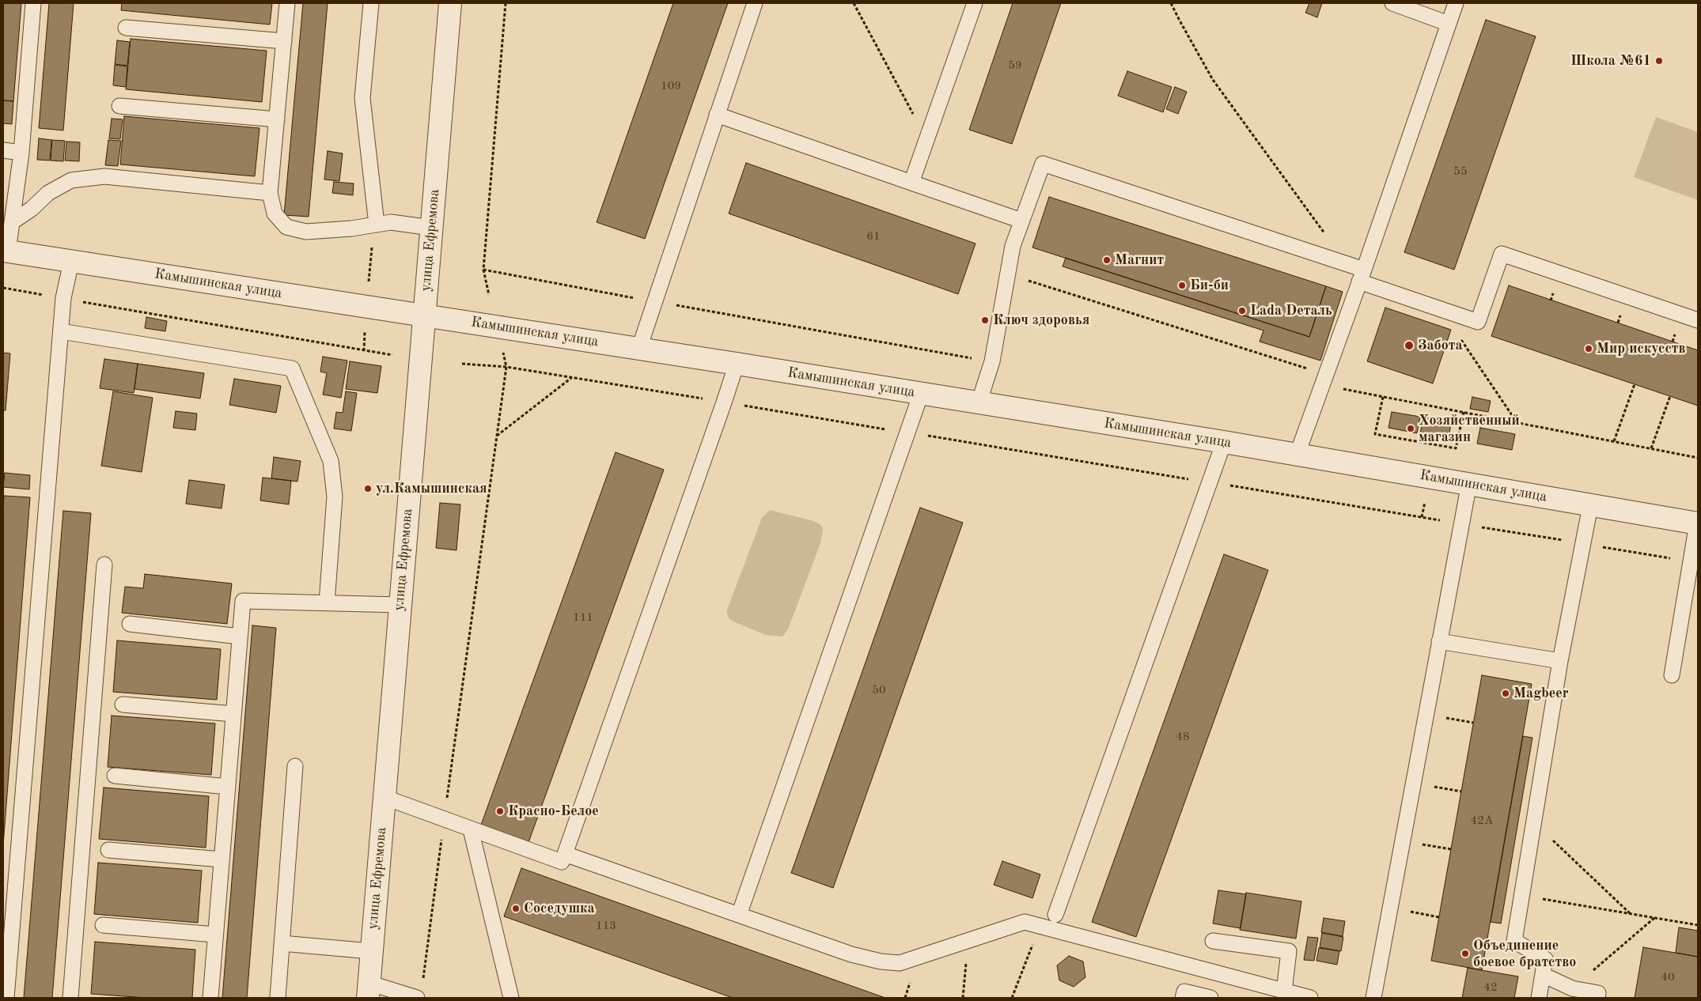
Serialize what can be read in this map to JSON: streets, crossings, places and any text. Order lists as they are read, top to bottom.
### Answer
{
  "streets": {
    "street": ["улица Ефремова", "Камышинская улица"]
  },
  "crossings": [
    ["улица Ефремова", "Камышинская улица"]
  ],
  "places": [
    "Школа №61",
    "Магнит",
    "Би-би",
    "Lada Dеталь",
    "Ключ здоровья",
    "Забота",
    "Мир искусств",
    "Хозяйственный магазин",
    "ул.Камышинская",
    "Magbeer",
    "Красно-Белое",
    "Соседушка",
    "Объединение боевое братство"
  ],
  "house_numbers": [
    "59",
    "109",
    "55",
    "61",
    "111",
    "50",
    "48",
    "42А",
    "113",
    "40",
    "42"
  ]
}
